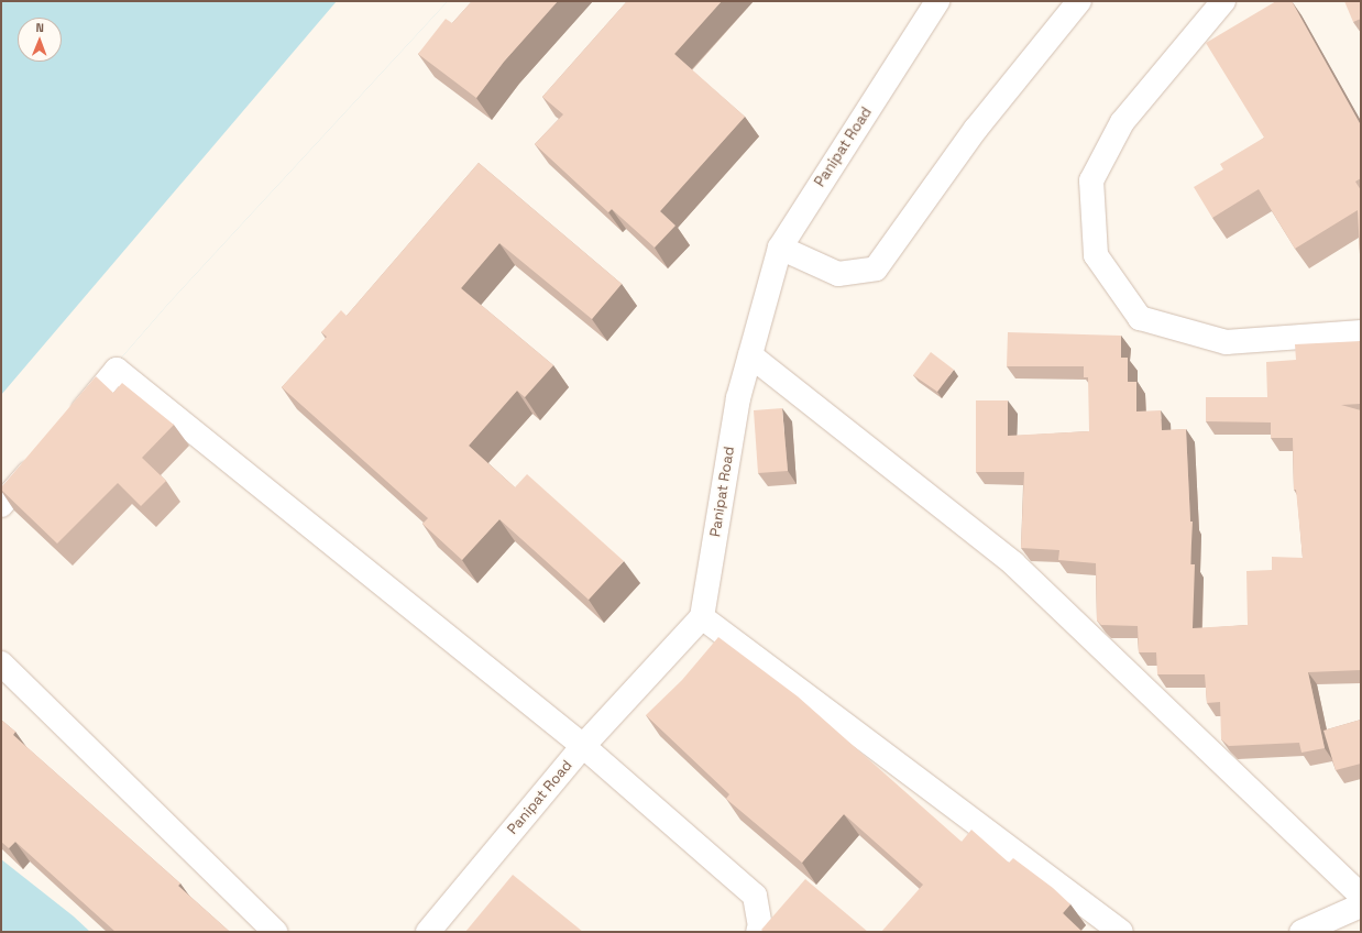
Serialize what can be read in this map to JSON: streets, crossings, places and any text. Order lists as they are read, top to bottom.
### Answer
{
  "streets": {
    "street": ["Panipat Road"]
  },
  "north": "top"
}
